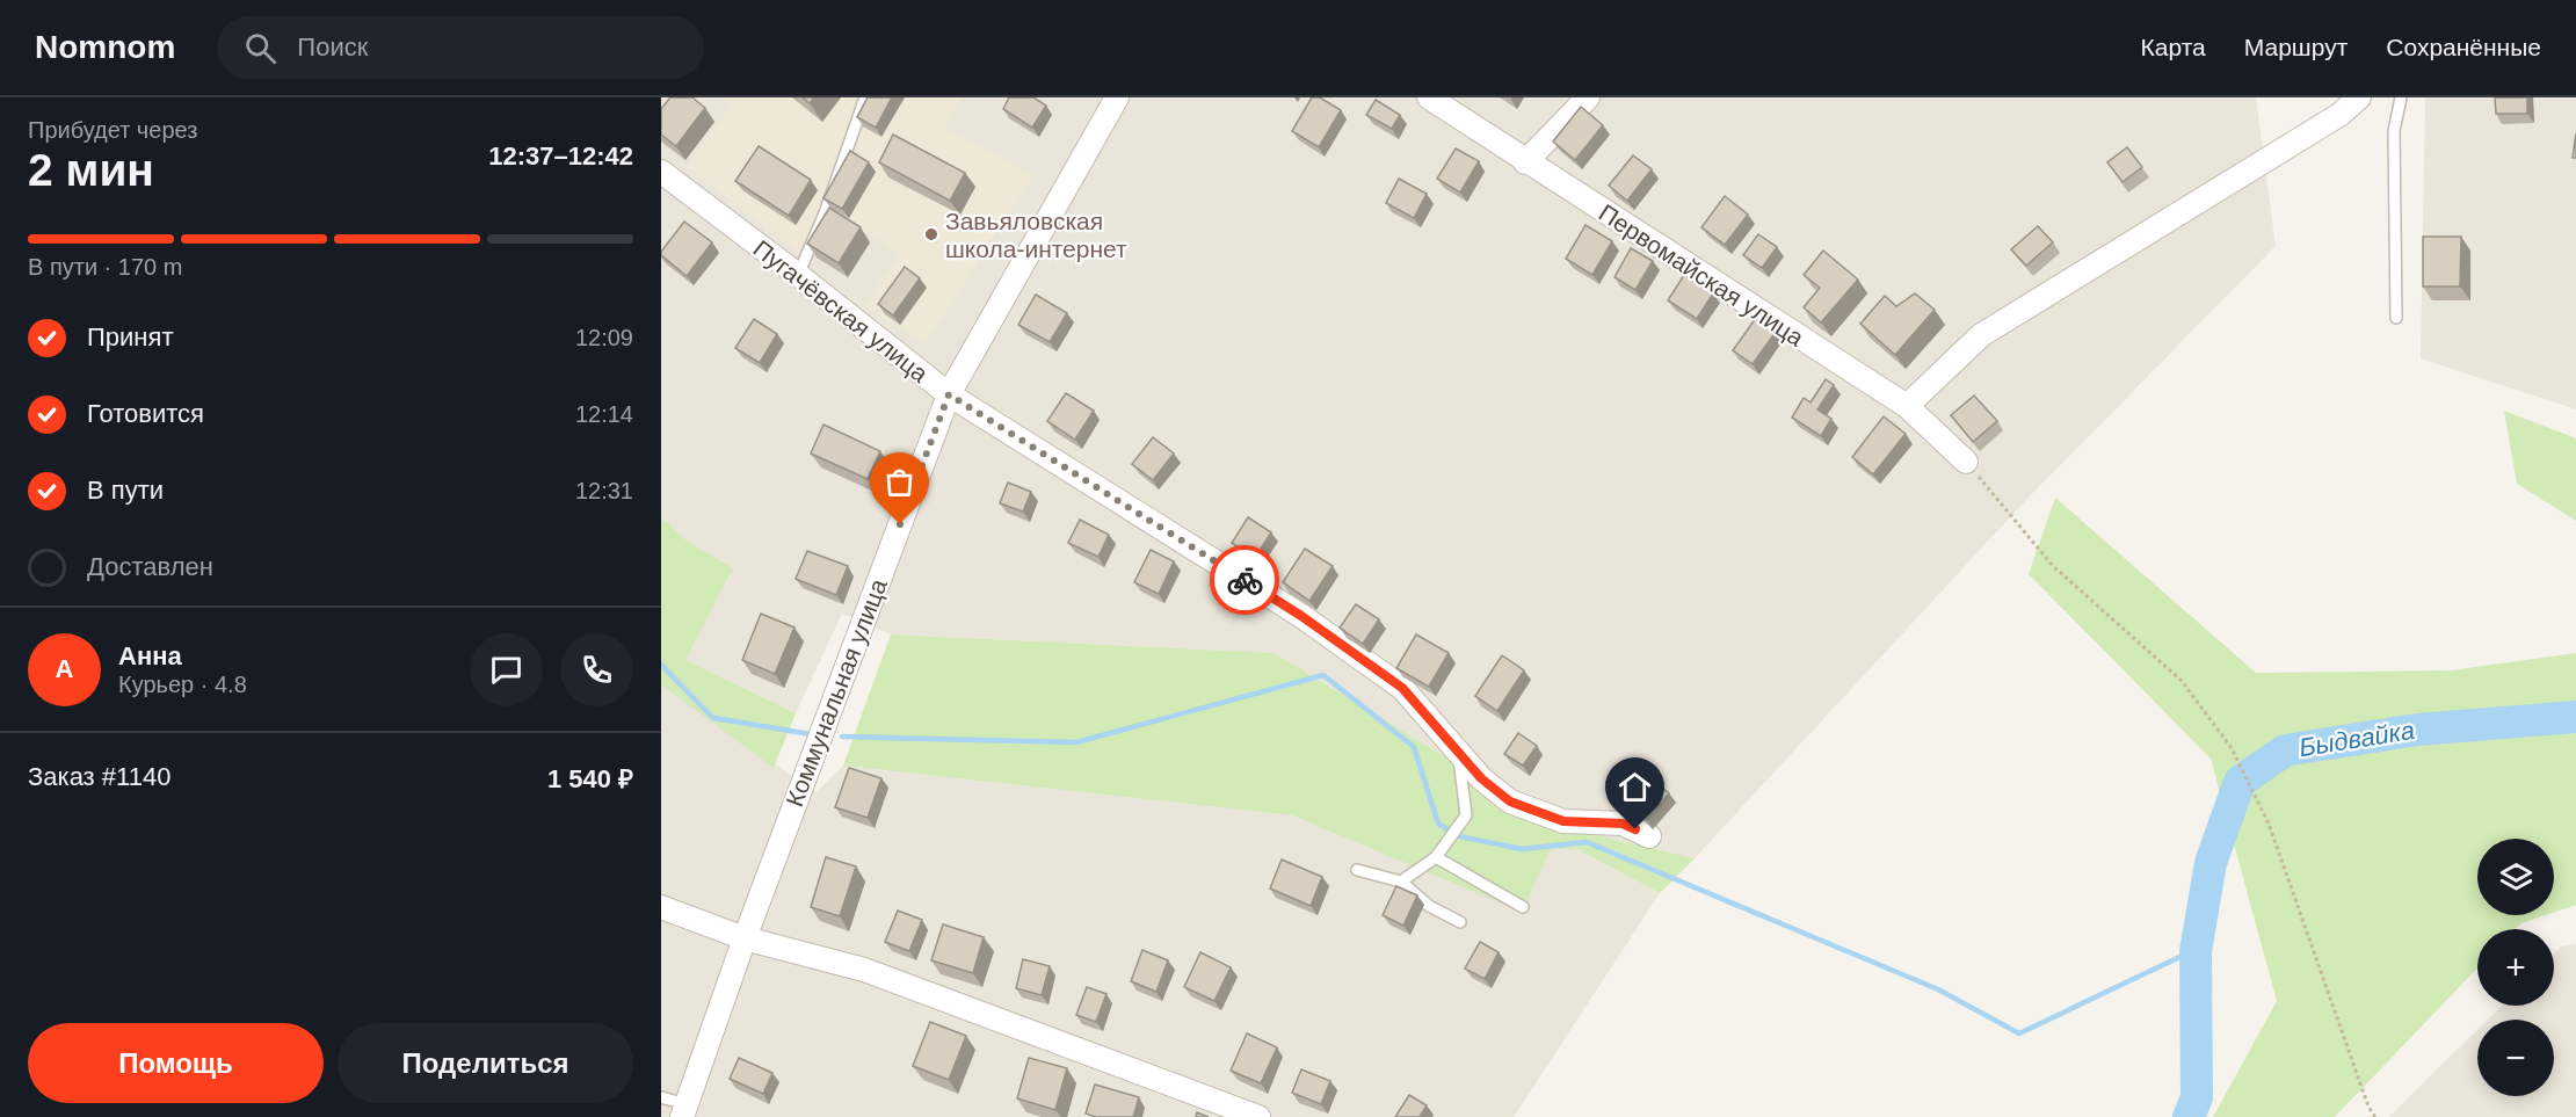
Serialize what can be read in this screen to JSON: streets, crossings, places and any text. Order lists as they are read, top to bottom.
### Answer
{
  "streets": {
    "street": ["Первомайская улица", "Пугачёвская улица", "Коммунальная улица"]
  },
  "crossings": [
    ["Пугачёвская улица", "Коммунальная улица"]
  ],
  "water": ["Быдвайка"],
  "places": ["Завьяловская школа-интернет"],
  "page": {
    "header": "Nomnom",
    "search": "Поиск",
    "nav": ["Карта", "Маршрут", "Сохранённые"],
    "heading": ["2 мин", "Прибудет через", "12:37–12:42"],
    "panel": [
      "Анна",
      "Курьер · 4.8",
      "Заказ #1140",
      "1 540 ₽"
    ],
    "bar": "В пути · 170 m",
    "list": [
      ["Принят", "12:09"],
      ["Готовится", "12:14"],
      ["В пути", "12:31"],
      "Доставлен"
    ],
    "round": "А",
    "map_buttons": ["+", "−"],
    "buttons": ["Помощь", "Поделиться"]
  }
}
